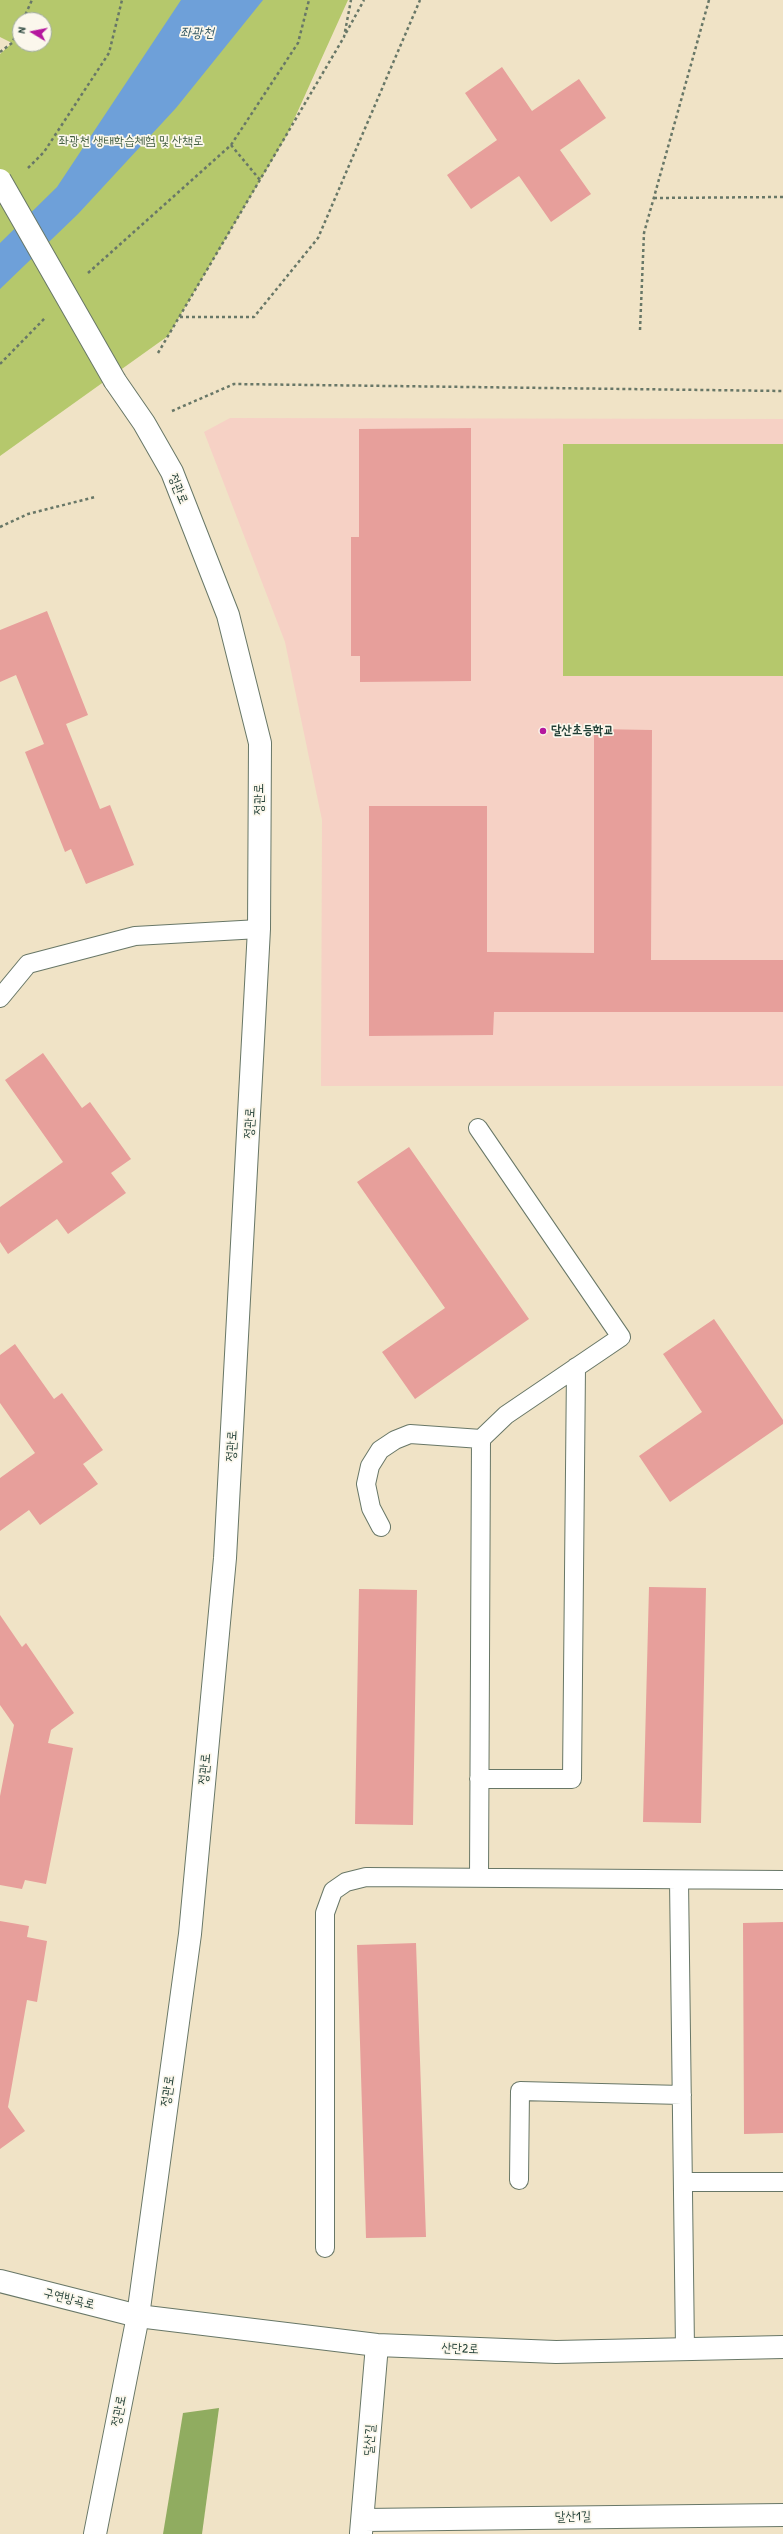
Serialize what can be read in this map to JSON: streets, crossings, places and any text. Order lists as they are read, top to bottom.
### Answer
{
  "streets": {
    "street": [
      "정관로",
      "구연방곡로",
      "산단2로",
      "달산길",
      "달산1길"
    ]
  },
  "crossings": [
    ["정관로", "구연방곡로"],
    ["정관로", "산단2로"],
    ["구연방곡로", "산단2로"],
    ["산단2로", "달산길"],
    ["달산길", "달산1길"]
  ],
  "water": ["좌광천"],
  "parks": ["좌광천 생태학습체험 및 산책로"],
  "places": ["달산초등학교"],
  "north": "left"
}
